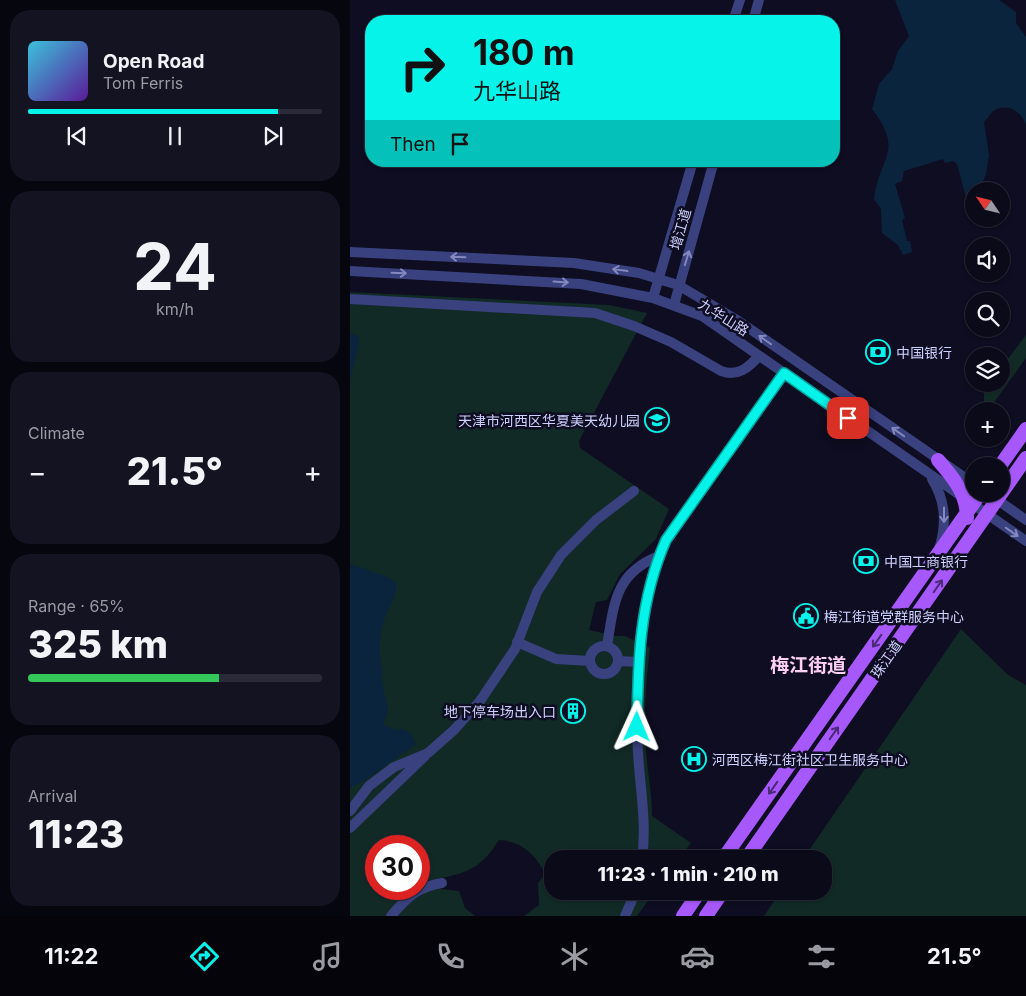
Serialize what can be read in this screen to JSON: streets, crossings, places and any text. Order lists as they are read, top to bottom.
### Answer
{
  "streets": {
    "main road": ["珠江道"],
    "street": ["增江道", "九华山路"]
  },
  "crossings": [
    ["增江道", "九华山路"],
    ["九华山路", "珠江道"]
  ],
  "districts": ["梅江街道"],
  "places": {
    "bank": ["中国银行", "中国工商银行"],
    "school or university": ["天津市河西区华夏美天幼儿园"],
    "public building": ["梅江街道党群服务中心"],
    "building": ["地下停车场出入口"],
    "hospital": ["河西区梅江街社区卫生服务中心"]
  },
  "north": "top left",
  "page": {
    "turn": ["180 m", "九华山路"],
    "song": ["Open Road", "Tom Ferris"],
    "then": "Then",
    "map_buttons": ["+", "−"],
    "tile": [
      ["24", "km/h"],
      "Climate",
      ["Range · 65%", "325 km"],
      ["Arrival", "11:23"]
    ],
    "heat": ["−", "21.5°", "+"],
    "limit": "30",
    "trip": "11:23 · 1 min · 210 m",
    "tabs": ["11:22", "21.5°"]
  }
}
